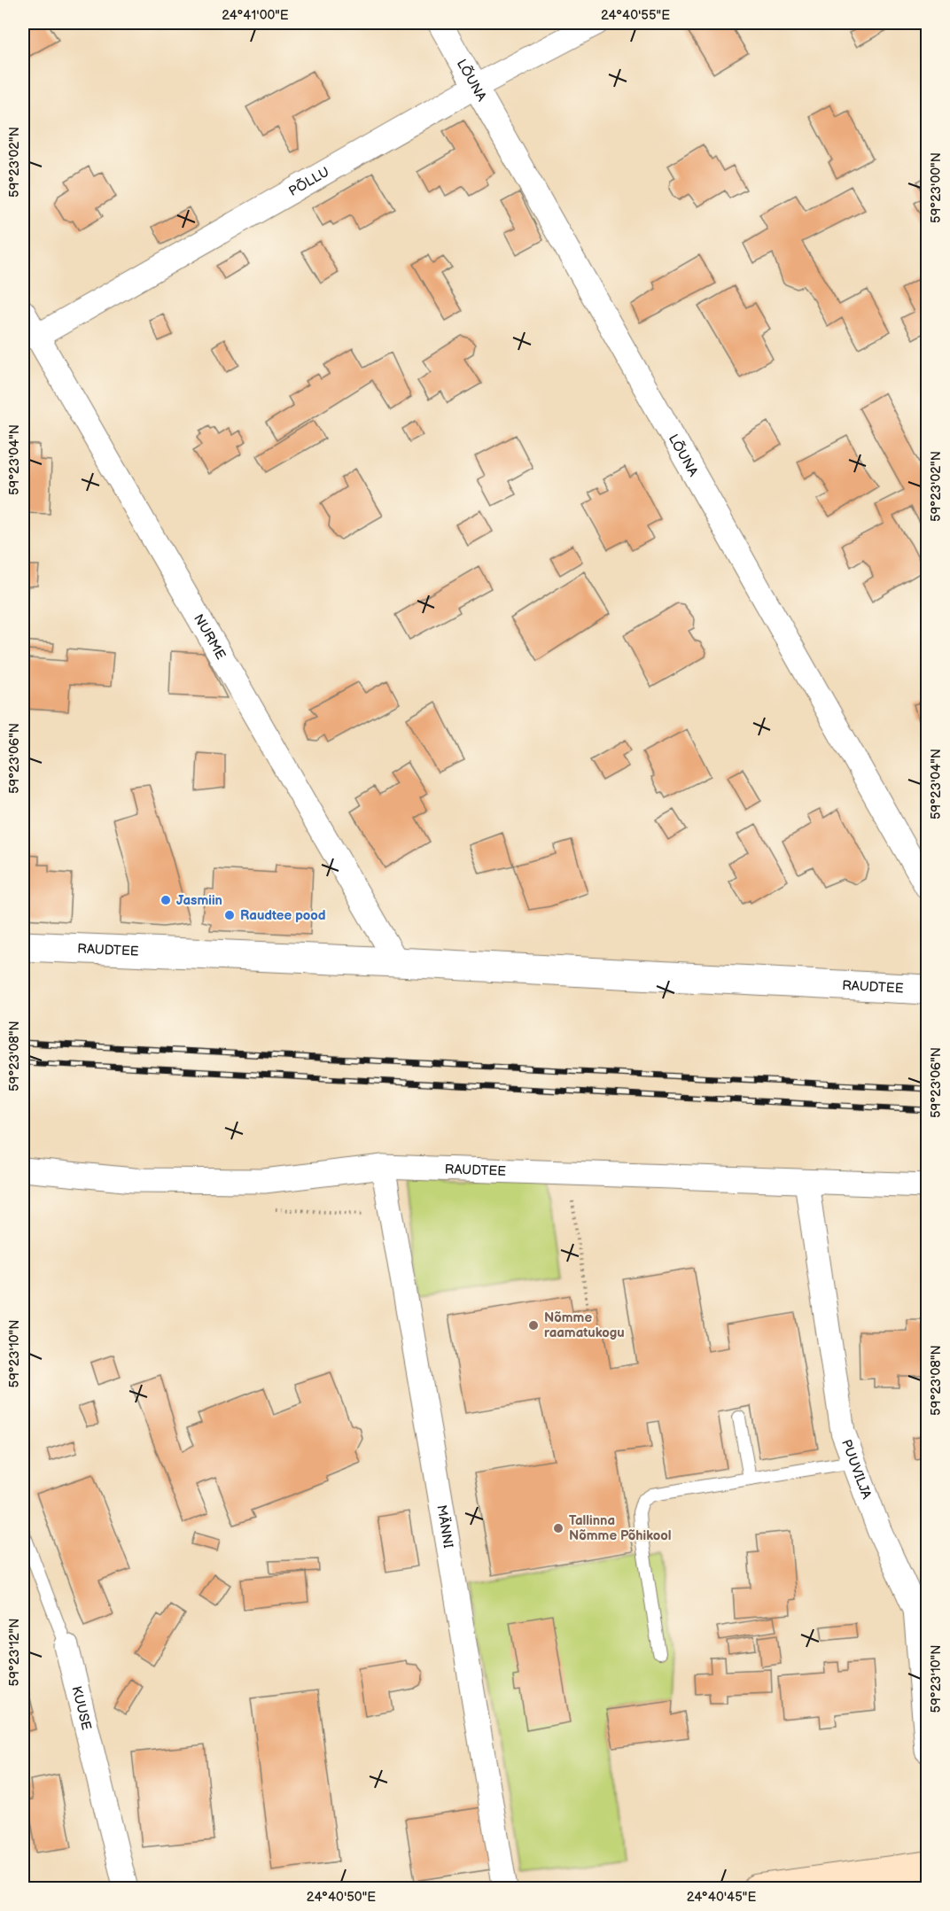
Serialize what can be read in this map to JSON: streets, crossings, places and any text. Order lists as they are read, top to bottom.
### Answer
{
  "streets": {
    "street": [
      "LÕUNA",
      "PÕLLU",
      "NURME",
      "RAUDTEE",
      "PUUVILJA",
      "MÄNNI",
      "KUUSE"
    ]
  },
  "crossings": [
    ["LÕUNA", "PÕLLU"],
    ["PÕLLU", "NURME"],
    ["NURME", "RAUDTEE"],
    ["RAUDTEE", "PUUVILJA"],
    ["RAUDTEE", "MÄNNI"]
  ],
  "places": [
    "Jasmiin",
    "Raudtee pood",
    "Nõmme raamatukogu",
    "Tallinna Nõmme Põhikool"
  ],
  "coordinates": [
    "24°41'00\"E",
    "24°40'55\"E",
    "59°23'02\"N",
    "59°23'00\"N",
    "59°23'04\"N",
    "59°23'06\"N",
    "59°23'08\"N",
    "59°23'10\"N",
    "59°23'12\"N",
    "24°40'50\"E",
    "24°40'45\"E"
  ]
}
